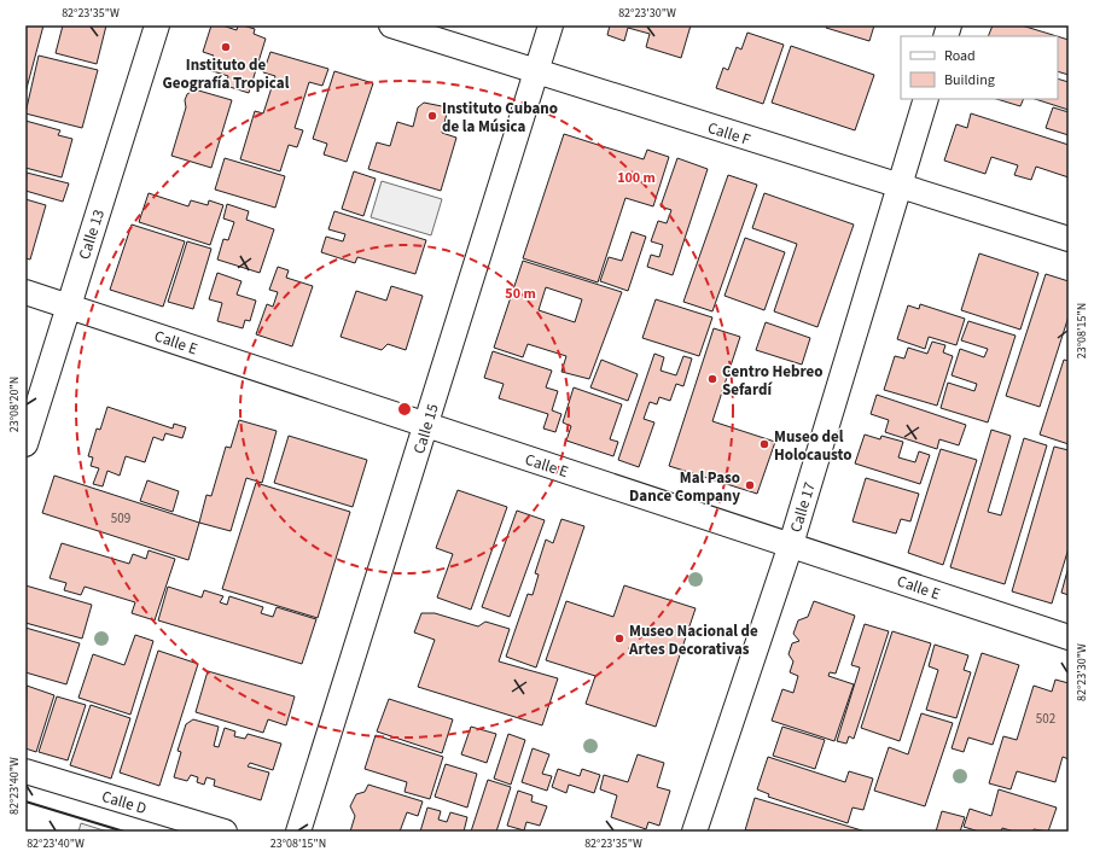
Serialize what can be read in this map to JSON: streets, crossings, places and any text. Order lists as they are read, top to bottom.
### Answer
{
  "streets": {
    "street": [
      "Calle F",
      "Calle 13",
      "Calle E",
      "Calle 15",
      "Calle 17",
      "Calle D"
    ]
  },
  "crossings": [
    ["Calle F", "Calle 15"],
    ["Calle F", "Calle 17"],
    ["Calle 13", "Calle E"],
    ["Calle E", "Calle 15"],
    ["Calle E", "Calle 17"]
  ],
  "places": [
    "Instituto de Geografía Tropical",
    "Instituto Cubano de la Música",
    "Centro Hebreo Sefardí",
    "Museo del Holocausto",
    "Mal Paso Dance Company",
    "Museo Nacional de Artes Decorativas"
  ],
  "house_numbers": ["509", "502"],
  "legend": ["Road", "Building"],
  "coordinates": [
    "82°23'35\"W",
    "82°23'30\"W",
    "23°08'15\"N",
    "23°08'20\"N",
    "82°23'40\"W"
  ],
  "rings": ["100 m", "50 m"]
}
